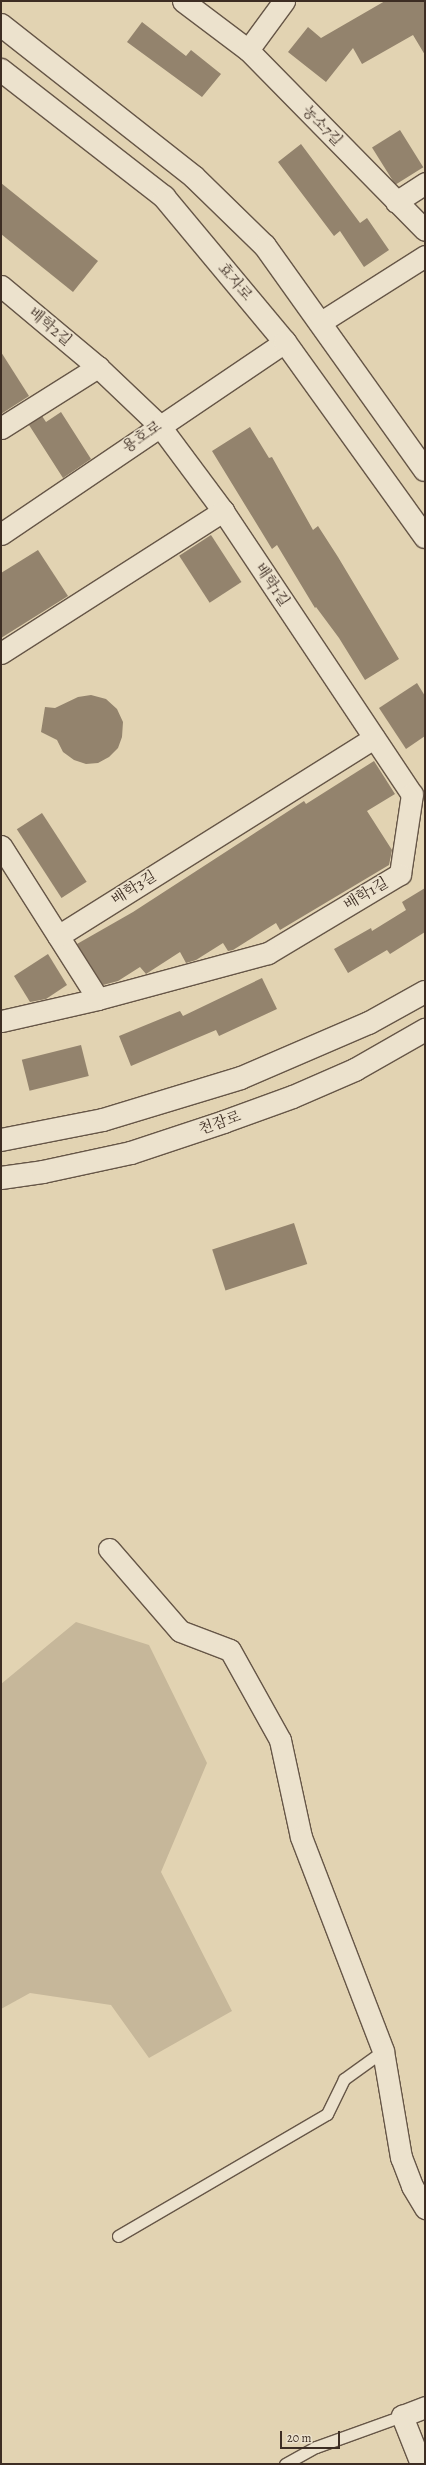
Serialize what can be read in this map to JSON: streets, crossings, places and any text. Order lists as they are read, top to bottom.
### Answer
{
  "streets": {
    "street": [
      "농소7길",
      "효자로",
      "배학2길",
      "용호로",
      "배학1길",
      "배학3길",
      "천잠로"
    ]
  },
  "crossings": [
    ["효자로", "용호로"],
    ["배학2길", "용호로"],
    ["배학2길", "배학1길"],
    ["용호로", "배학1길"],
    ["배학1길", "배학3길"]
  ],
  "scale_bar": "20 m"
}
